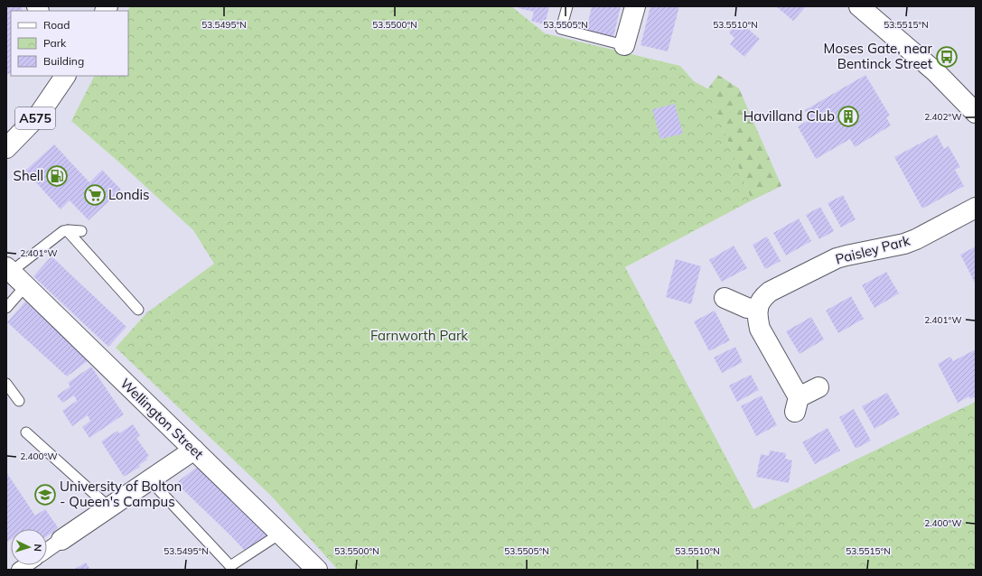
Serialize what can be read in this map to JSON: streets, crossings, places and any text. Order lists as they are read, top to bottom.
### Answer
{
  "streets": {
    "street": ["A575", "Paisley Park", "Wellington Street"]
  },
  "parks": ["Farnworth Park"],
  "places": {
    "bus stop": ["Moses Gate, near Bentinck Street"],
    "building": ["Havilland Club"],
    "fuel station": ["Shell"],
    "supermarket": ["Londis"],
    "school or university": ["University of Bolton - Queen's Campus"]
  },
  "legend": ["Road", "Park", "Building"],
  "north": "right",
  "coordinates": [
    "53.5495°N",
    "53.5500°N",
    "53.5505°N",
    "53.5510°N",
    "53.5515°N",
    "2.402°W",
    "2.401°W",
    "2.400°W"
  ]
}
